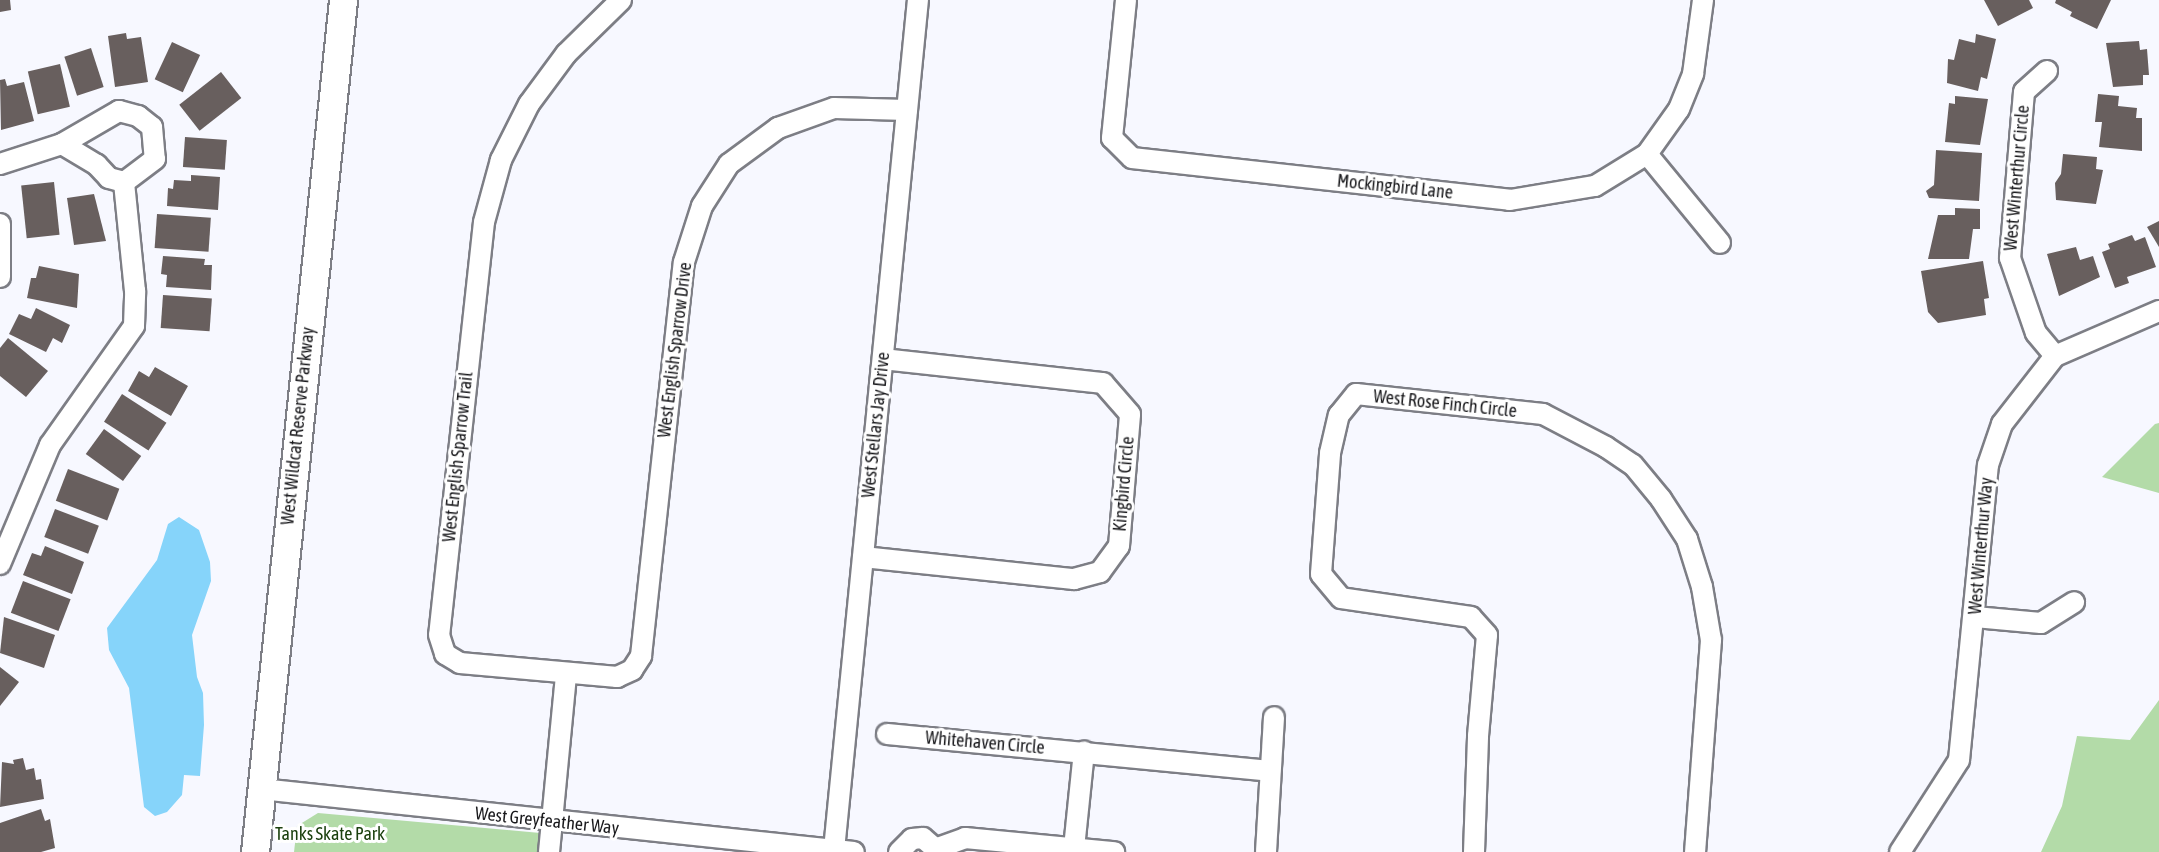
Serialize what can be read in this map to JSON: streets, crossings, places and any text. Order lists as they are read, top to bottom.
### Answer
{
  "streets": {
    "main road": ["West Wildcat Reserve Parkway"],
    "street": [
      "West Winterthur Circle",
      "Mockingbird Lane",
      "West English Sparrow Drive",
      "West Rose Finch Circle",
      "West Stellars Jay Drive",
      "West English Sparrow Trail",
      "Kingbird Circle",
      "West Winterthur Way",
      "Whitehaven Circle",
      "West Greyfeather Way"
    ]
  },
  "crossings": [
    ["West Winterthur Circle", "West Winterthur Way"],
    ["West English Sparrow Drive", "West Stellars Jay Drive"],
    ["West English Sparrow Drive", "West English Sparrow Trail"],
    ["West Stellars Jay Drive", "Kingbird Circle"],
    ["West Stellars Jay Drive", "West Greyfeather Way"],
    ["West Wildcat Reserve Parkway", "West Greyfeather Way"]
  ],
  "parks": ["Tanks Skate Park"]
}
